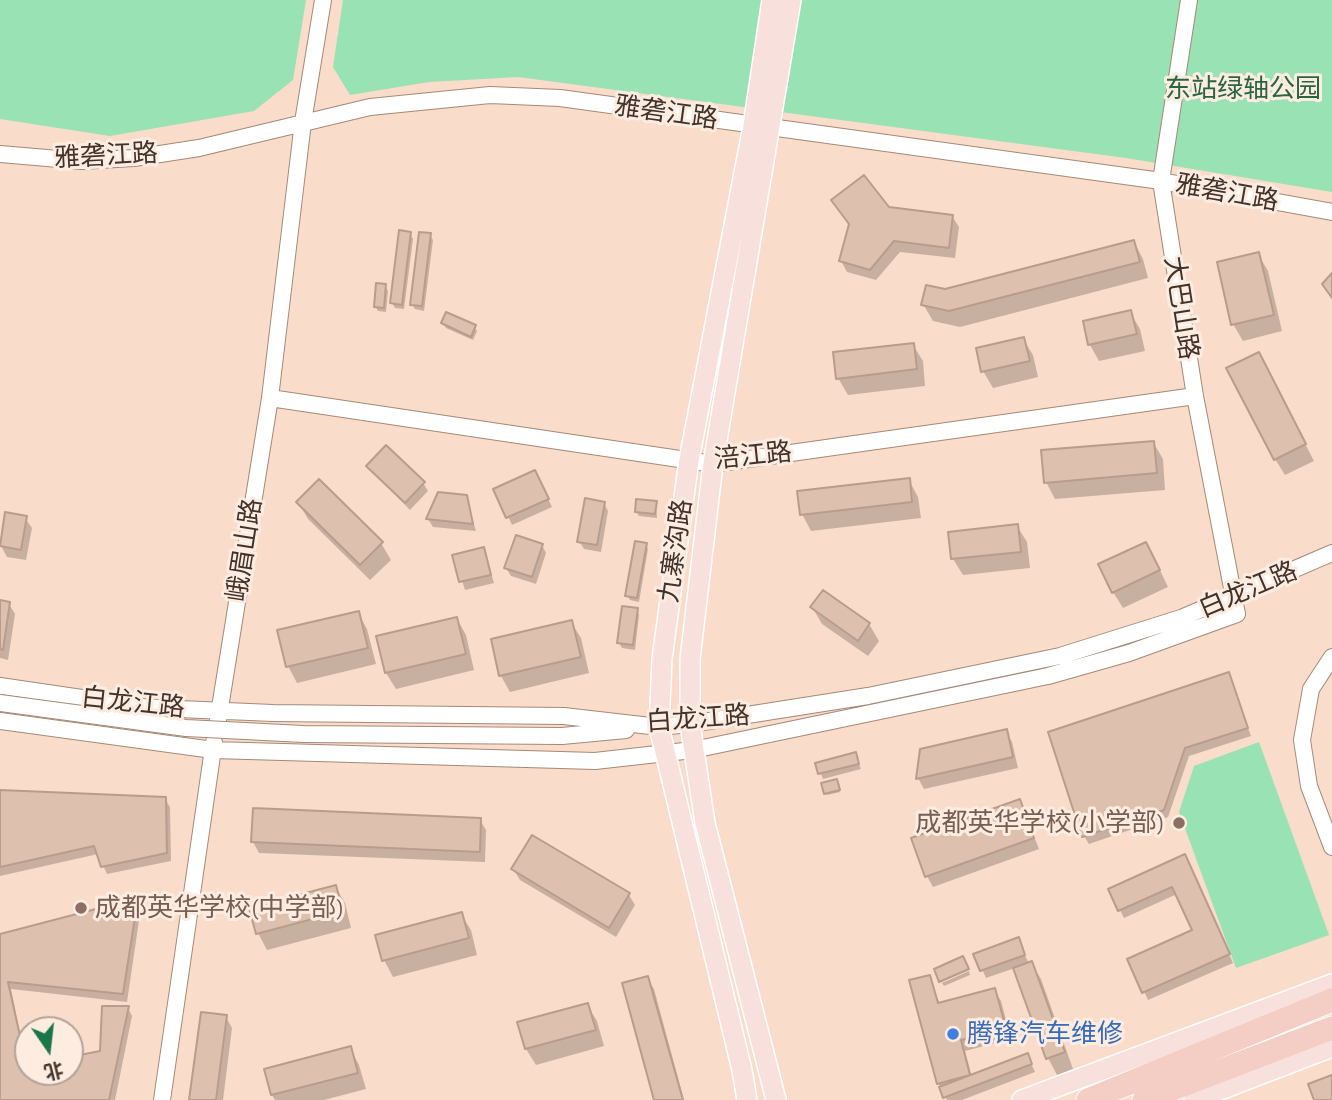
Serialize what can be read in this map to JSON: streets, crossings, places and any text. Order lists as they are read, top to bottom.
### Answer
{
  "streets": {
    "main road": ["九寨沟路"],
    "street": [
      "雅砻江路",
      "大巴山路",
      "涪江路",
      "峨眉山路",
      "白龙江路"
    ]
  },
  "crossings": [
    ["雅砻江路", "大巴山路"],
    ["雅砻江路", "峨眉山路"],
    ["雅砻江路", "九寨沟路"],
    ["大巴山路", "涪江路"],
    ["大巴山路", "白龙江路"],
    ["涪江路", "峨眉山路"],
    ["涪江路", "九寨沟路"],
    ["峨眉山路", "白龙江路"],
    ["九寨沟路", "白龙江路"]
  ],
  "parks": ["东站绿轴公园"],
  "places": ["成都英华学校(小学部)", "成都英华学校(中学部)", "腾锋汽车维修"],
  "north": "bottom"
}
